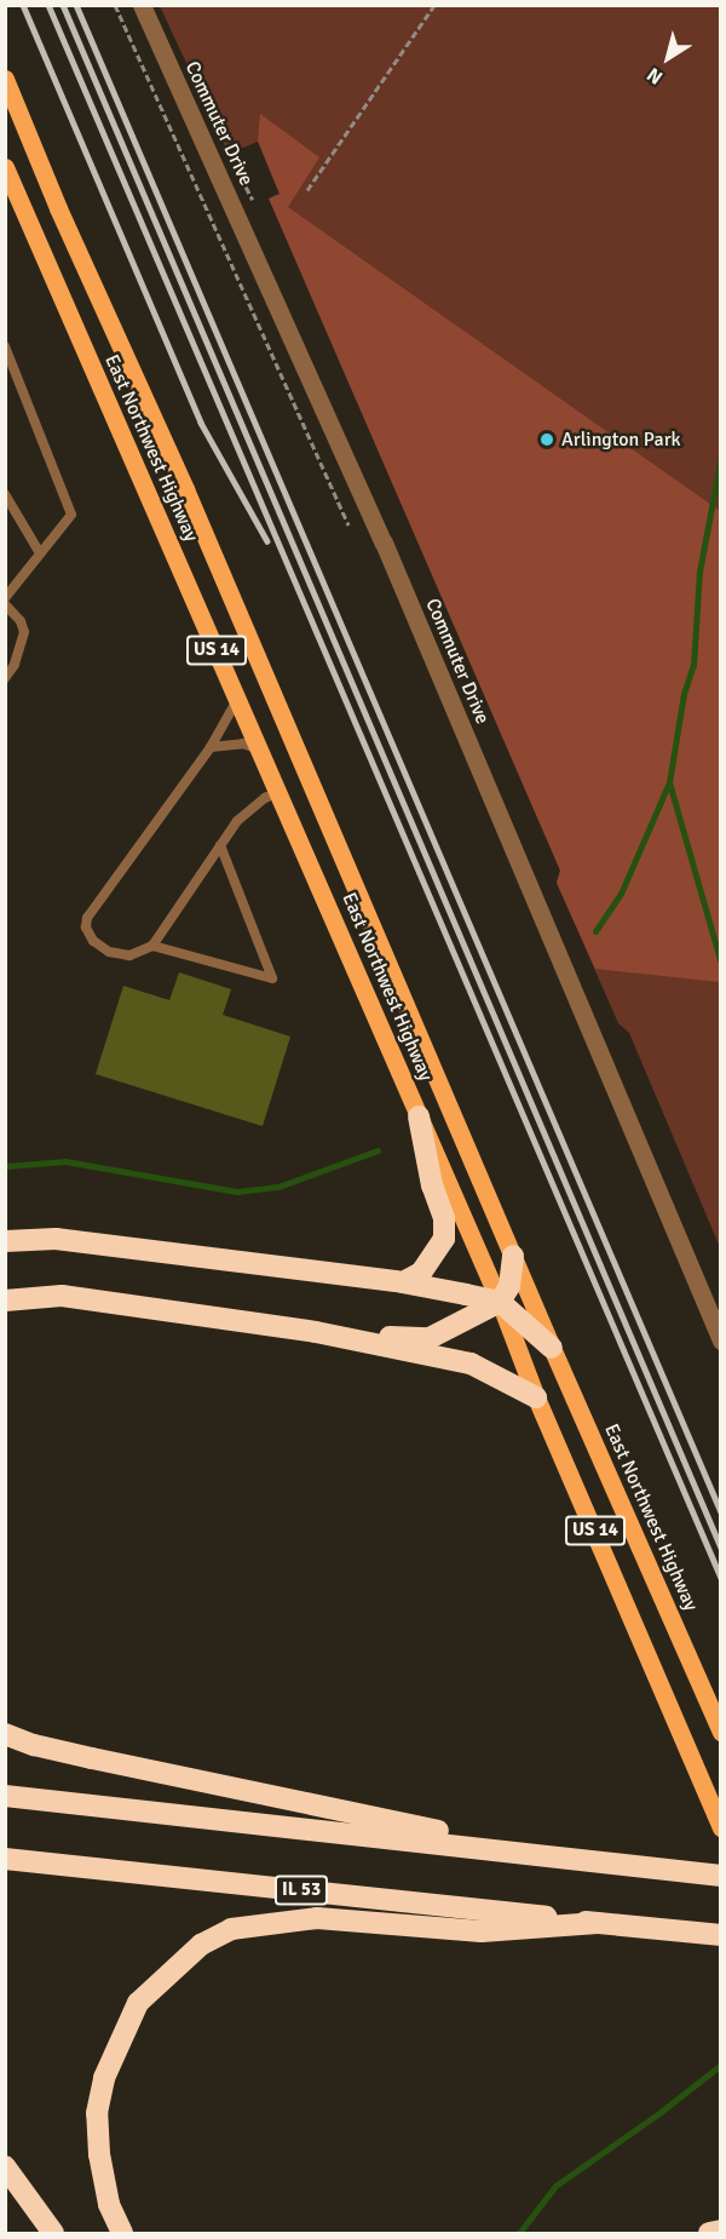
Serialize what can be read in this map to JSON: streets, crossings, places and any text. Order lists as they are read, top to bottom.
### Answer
{
  "streets": {
    "highway": ["IL 53"],
    "main road": ["East Northwest Highway", "US 14"],
    "street": ["Commuter Drive"]
  },
  "places": ["Arlington Park"],
  "north": "bottom left"
}
